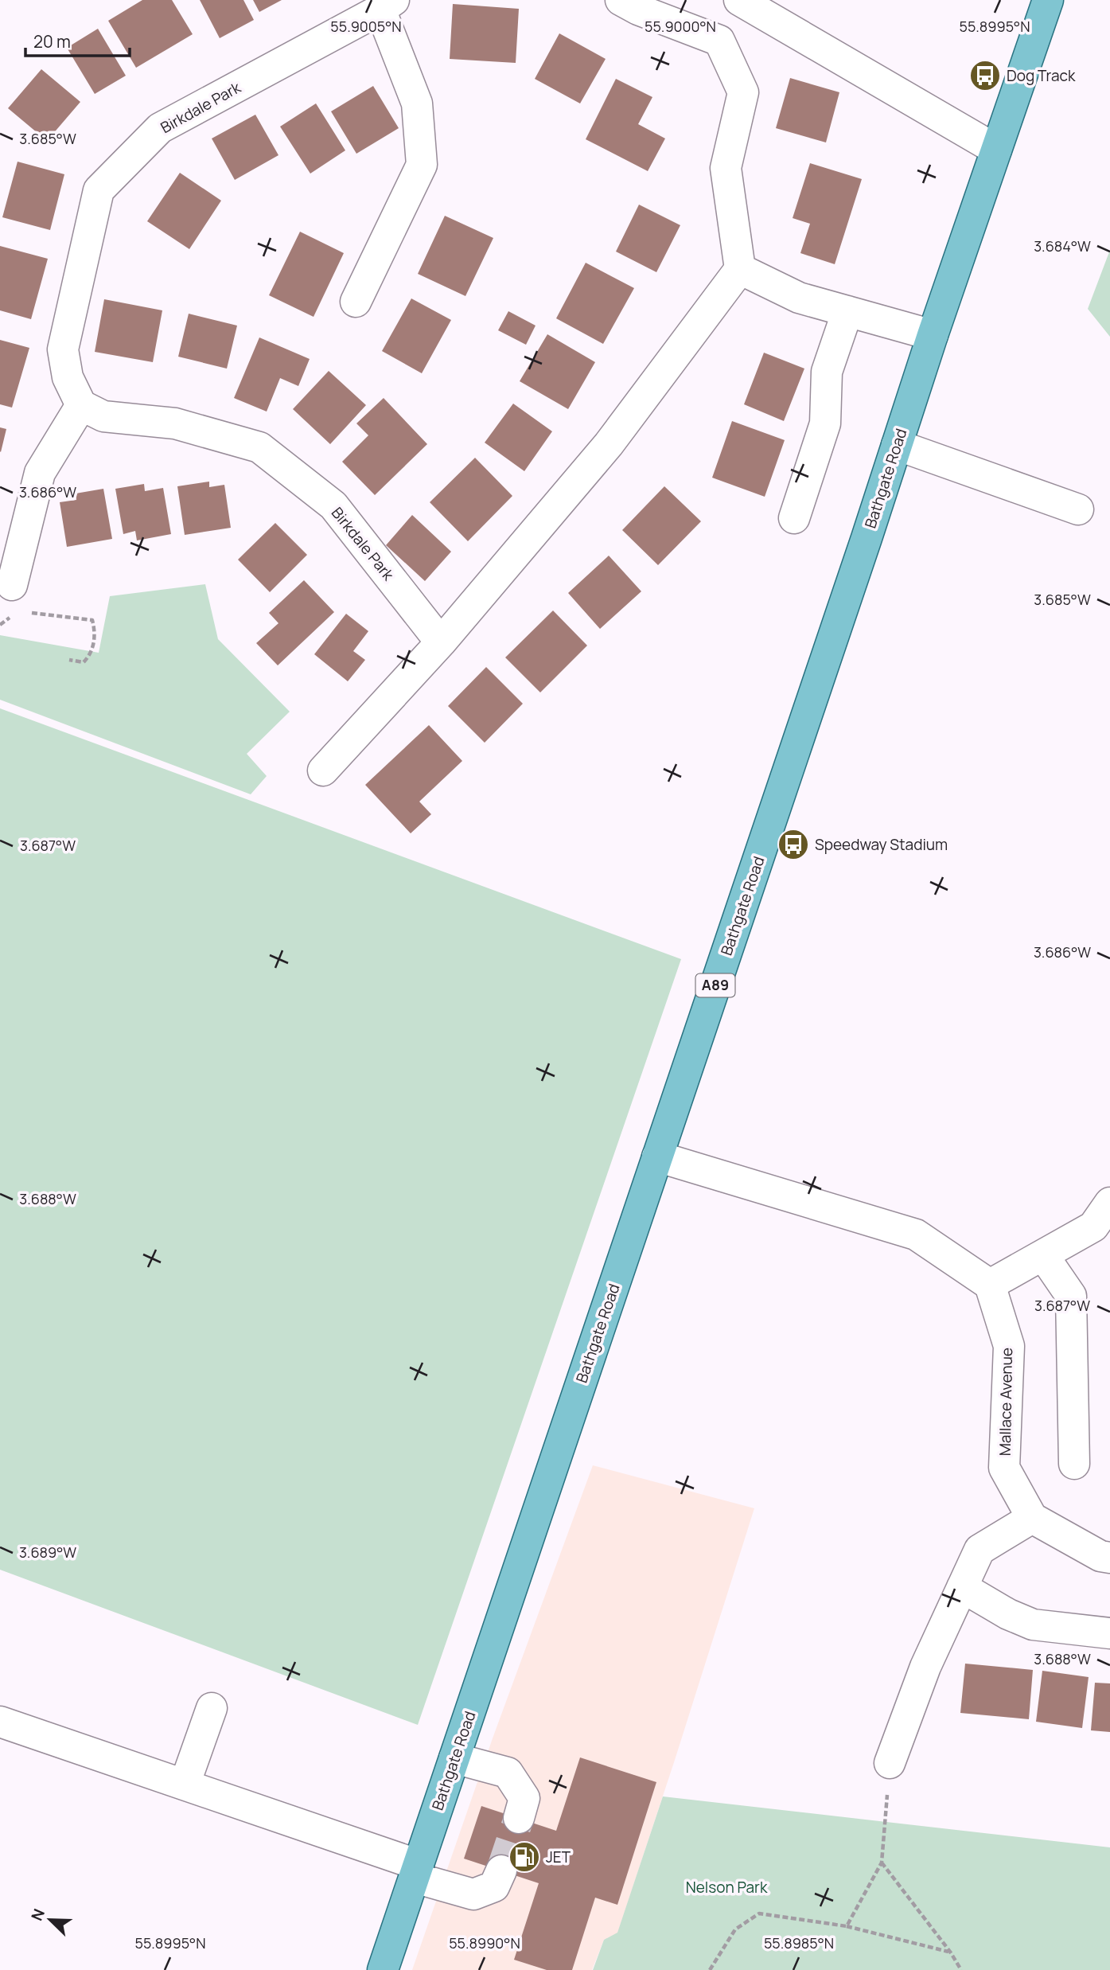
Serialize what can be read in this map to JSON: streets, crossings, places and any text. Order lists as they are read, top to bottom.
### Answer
{
  "streets": {
    "main road": ["Bathgate Road", "A89"],
    "street": ["Birkdale Park", "Mallace Avenue"]
  },
  "parks": ["Nelson Park"],
  "places": {
    "bus stop": ["Dog Track", "Speedway Stadium"],
    "fuel station": ["JET"]
  },
  "scale_bar": "20 m",
  "north": "top left",
  "coordinates": [
    "55.9005°N",
    "55.9000°N",
    "55.8995°N",
    "3.685°W",
    "3.684°W",
    "3.686°W",
    "3.687°W",
    "3.688°W",
    "3.689°W",
    "55.8990°N",
    "55.8985°N"
  ]
}
